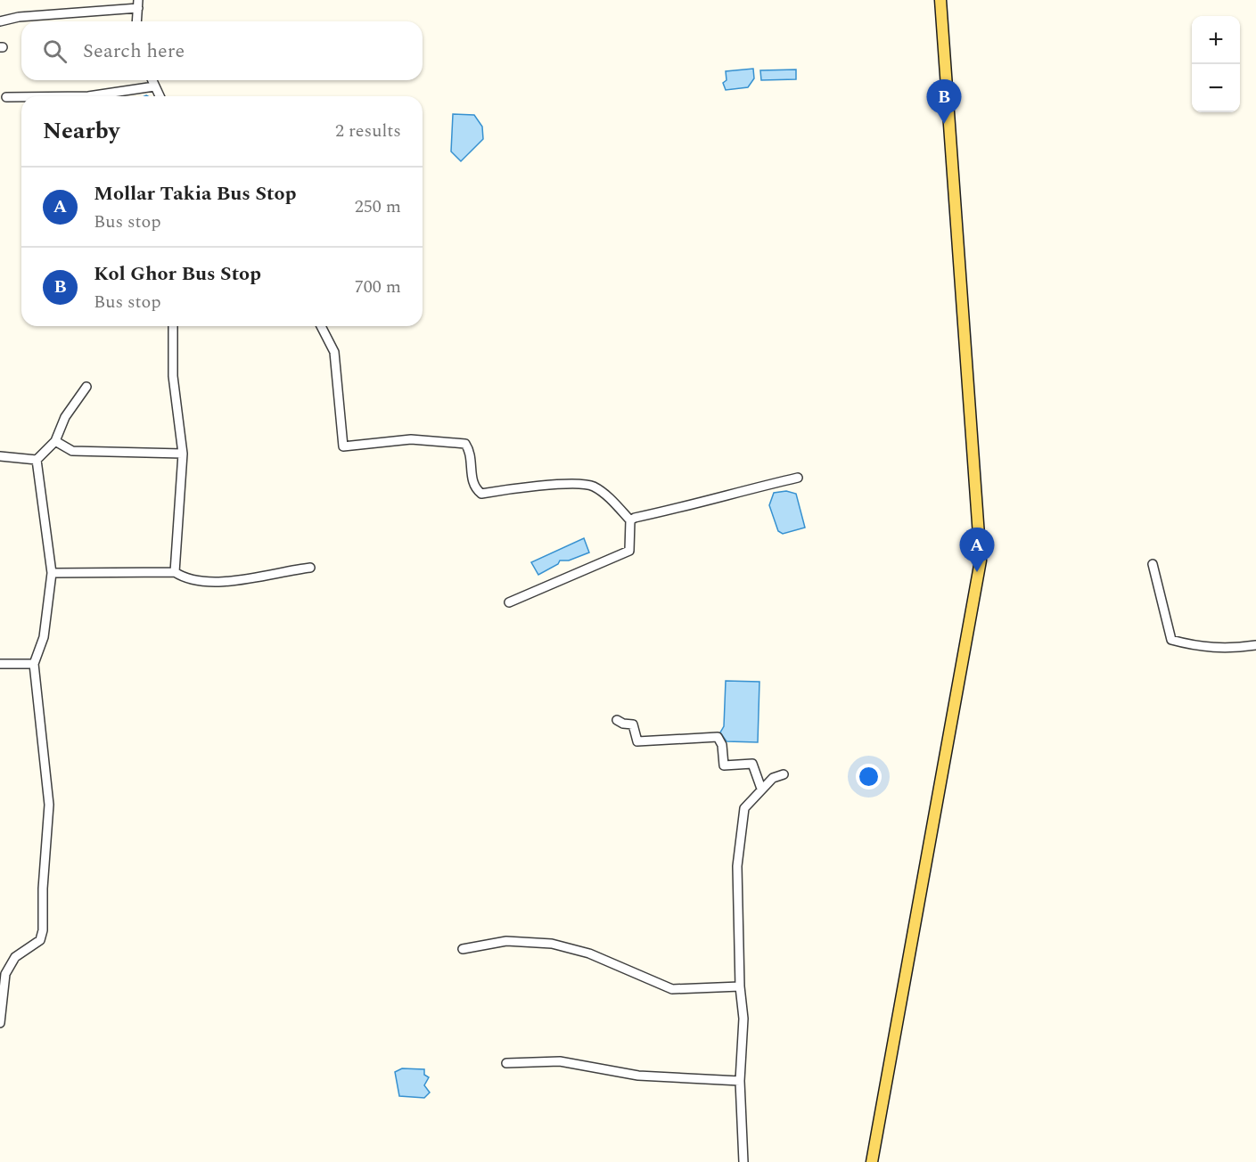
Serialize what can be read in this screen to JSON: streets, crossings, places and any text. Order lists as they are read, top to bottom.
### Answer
{
  "page": {
    "map_buttons": ["+", "−"],
    "search": "Search here",
    "pins": ["B", "A"],
    "heading": ["Nearby", "2 results"],
    "list": [
      {
        "mark": "A",
        "name": "Mollar Takia Bus Stop",
        "note": "Bus stop",
        "value": "250 m"
      },
      {
        "mark": "B",
        "name": "Kol Ghor Bus Stop",
        "note": "Bus stop",
        "value": "700 m"
      }
    ]
  }
}
